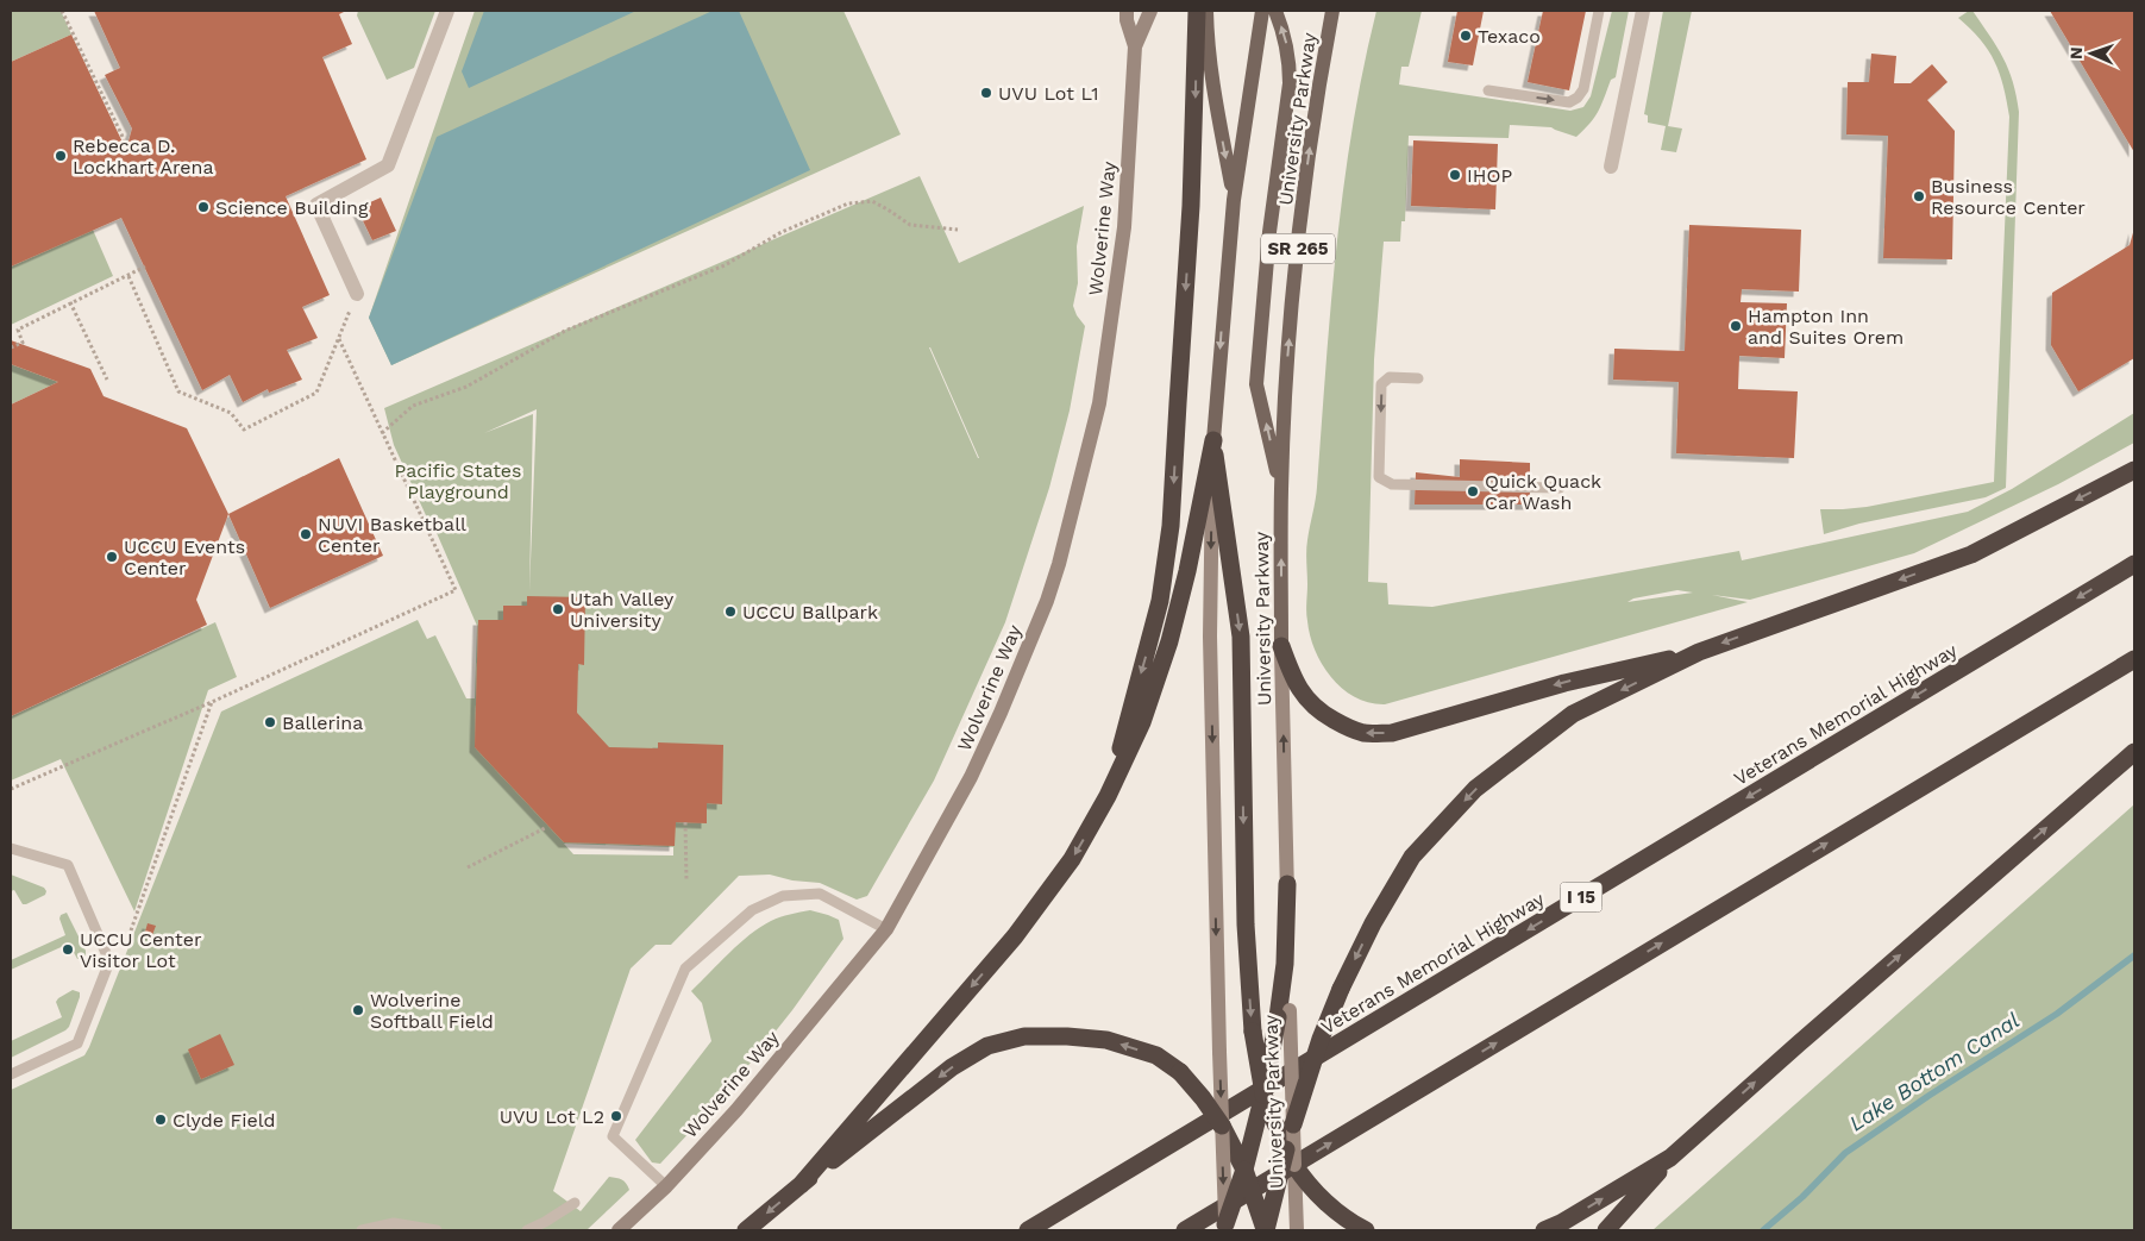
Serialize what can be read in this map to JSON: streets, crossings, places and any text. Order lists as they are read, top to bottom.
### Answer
{
  "streets": {
    "highway": ["Veterans Memorial Highway", "I 15"],
    "main road": ["University Parkway", "Wolverine Way", "SR 265"]
  },
  "water": ["Lake Bottom Canal"],
  "parks": ["Pacific States Playground"],
  "places": [
    "Texaco",
    "UVU Lot L1",
    "Rebecca D. Lockhart Arena",
    "IHOP",
    "Business Resource Center",
    "Science Building",
    "Hampton Inn and Suites Orem",
    "Quick Quack Car Wash",
    "NUVI Basketball Center",
    "UCCU Events Center",
    "Utah Valley University",
    "UCCU Ballpark",
    "Ballerina",
    "UCCU Center Visitor Lot",
    "Wolverine Softball Field",
    "UVU Lot L2",
    "Clyde Field"
  ],
  "north": "left"
}
